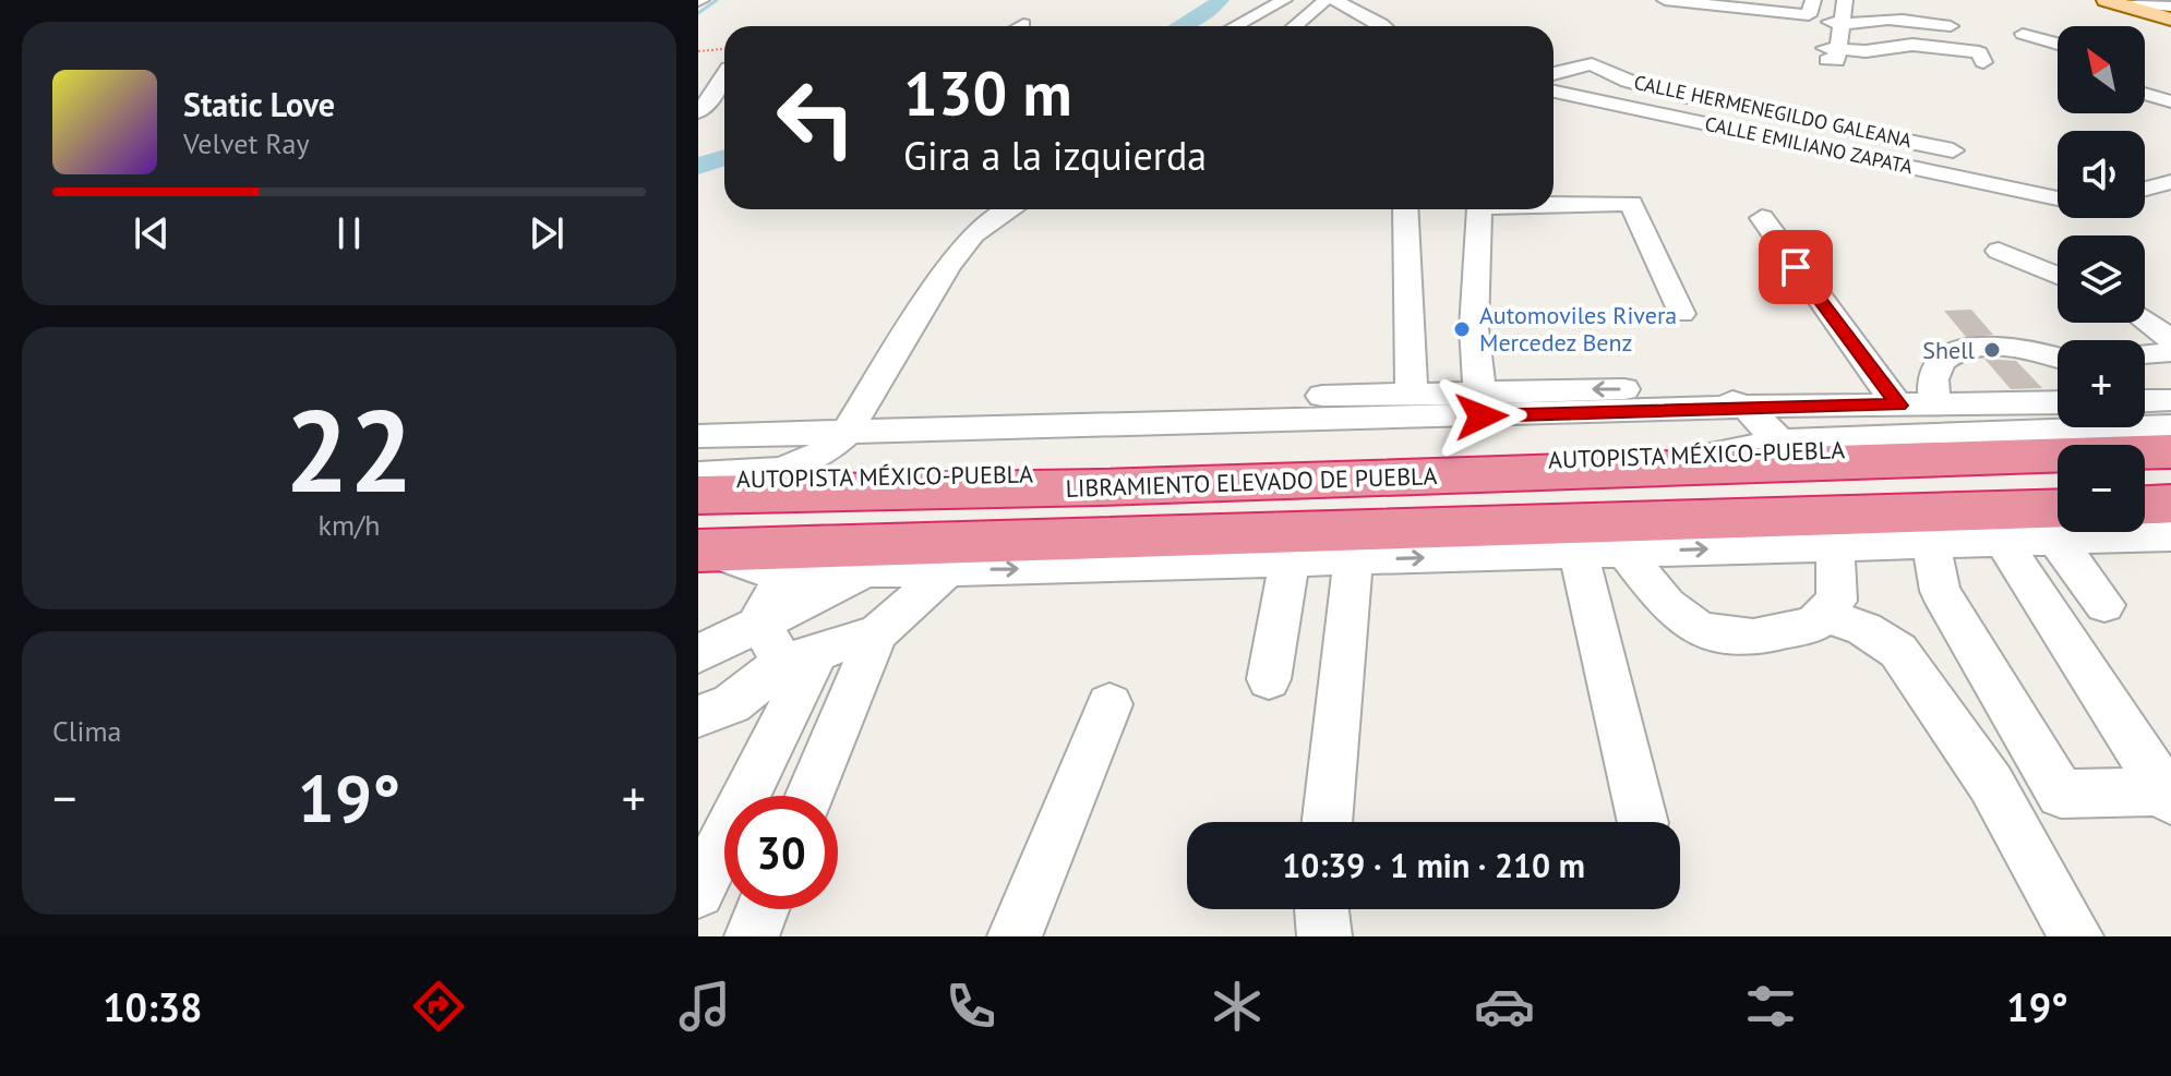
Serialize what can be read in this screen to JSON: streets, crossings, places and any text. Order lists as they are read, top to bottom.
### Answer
{
  "streets": {
    "highway": ["AUTOPISTA MÉXICO-PUEBLA", "LIBRAMIENTO ELEVADO DE PUEBLA"],
    "street": ["CALLE HERMENEGILDO GALEANA", "CALLE EMILIANO ZAPATA"]
  },
  "places": ["Automoviles Rivera Mercedez Benz", "Shell"],
  "north": "top left",
  "page": {
    "map_buttons": ["+", "−"],
    "turn": ["130 m", "Gira a la izquierda"],
    "song": ["Static Love", "Velvet Ray"],
    "tile": [
      ["22", "km/h"],
      "Clima"
    ],
    "heat": ["−", "19°", "+"],
    "limit": "30",
    "trip": "10:39 · 1 min · 210 m",
    "tabs": ["10:38", "19°"]
  }
}
